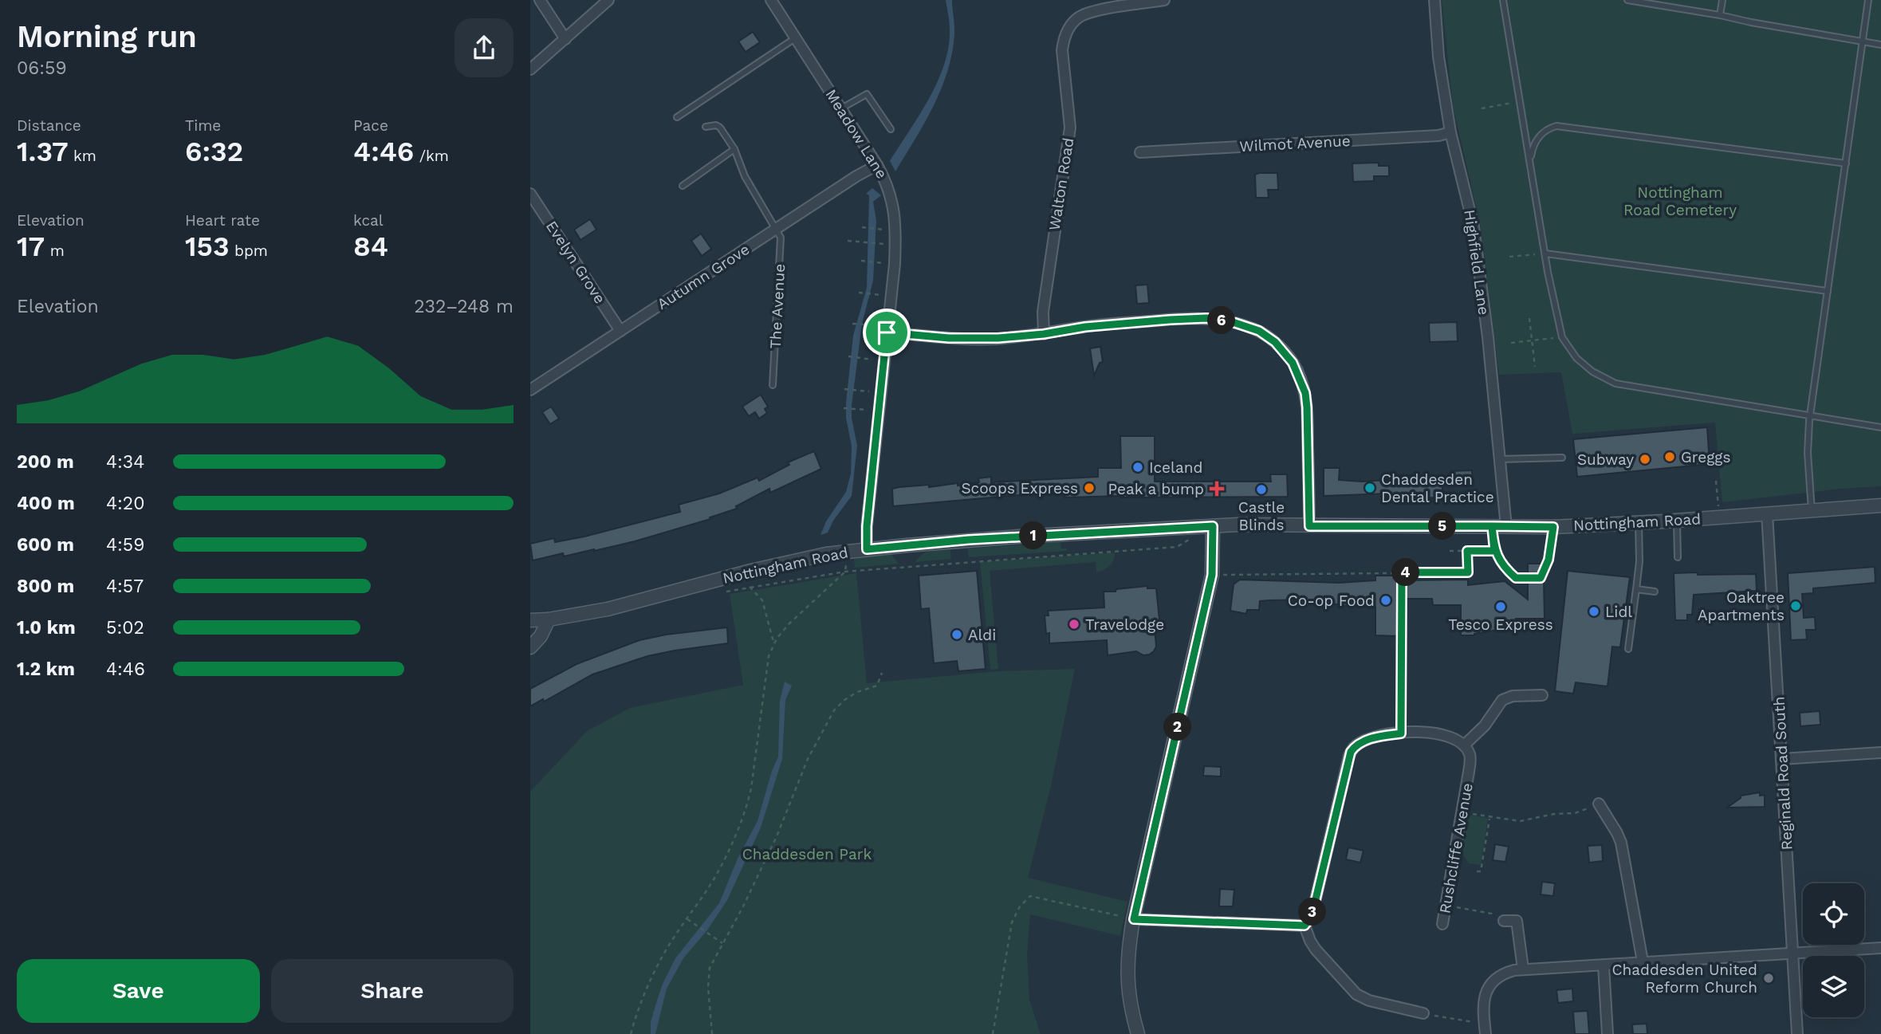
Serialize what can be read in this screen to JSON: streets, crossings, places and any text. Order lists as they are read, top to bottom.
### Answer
{
  "streets": {
    "street": [
      "Meadow Lane",
      "Wilmot Avenue",
      "Walton Road",
      "Evelyn Grove",
      "Highfield Lane",
      "Autumn Grove",
      "Nottingham Road",
      "Reginald Road South",
      "Rushcliffe Avenue"
    ],
    "lane": ["The Avenue"]
  },
  "crossings": [
    ["Meadow Lane", "Autumn Grove"],
    ["Meadow Lane", "Nottingham Road"],
    ["Wilmot Avenue", "Highfield Lane"],
    ["Evelyn Grove", "Autumn Grove"],
    ["Highfield Lane", "Nottingham Road"],
    ["Autumn Grove", "The Avenue"],
    ["Nottingham Road", "Reginald Road South"]
  ],
  "parks": ["Nottingham Road Cemetery", "Chaddesden Park"],
  "places": {
    "other": [
      "Greggs",
      "Subway",
      "Iceland",
      "Scoops Express",
      "Chaddesden Dental Practice",
      "Castle Blinds",
      "Co-op Food",
      "Oaktree Apartments",
      "Tesco Express",
      "Lidl",
      "Travelodge",
      "Aldi",
      "Chaddesden United Reform Church"
    ],
    "health": ["Peak a bump"]
  },
  "page": {
    "heading": ["Morning run", "06:59"],
    "stats": [
      ["Distance", "1.37 km"],
      ["Time", "6:32"],
      ["Pace", "4:46 /km"],
      ["Elevation", "17 m"],
      ["Heart rate", "153 bpm"],
      ["kcal", "84"]
    ],
    "chart": ["Elevation", "232–248 m"],
    "pins": [
      "6",
      "5",
      "1",
      "4",
      "2",
      "3"
    ],
    "list": [
      {
        "name": "200 m",
        "note": "4:34"
      },
      {
        "name": "400 m",
        "note": "4:20"
      },
      {
        "name": "600 m",
        "note": "4:59"
      },
      {
        "name": "800 m",
        "note": "4:57"
      },
      {
        "name": "1.0 km",
        "note": "5:02"
      },
      {
        "name": "1.2 km",
        "note": "4:46"
      }
    ],
    "buttons": ["Save", "Share"]
  }
}
